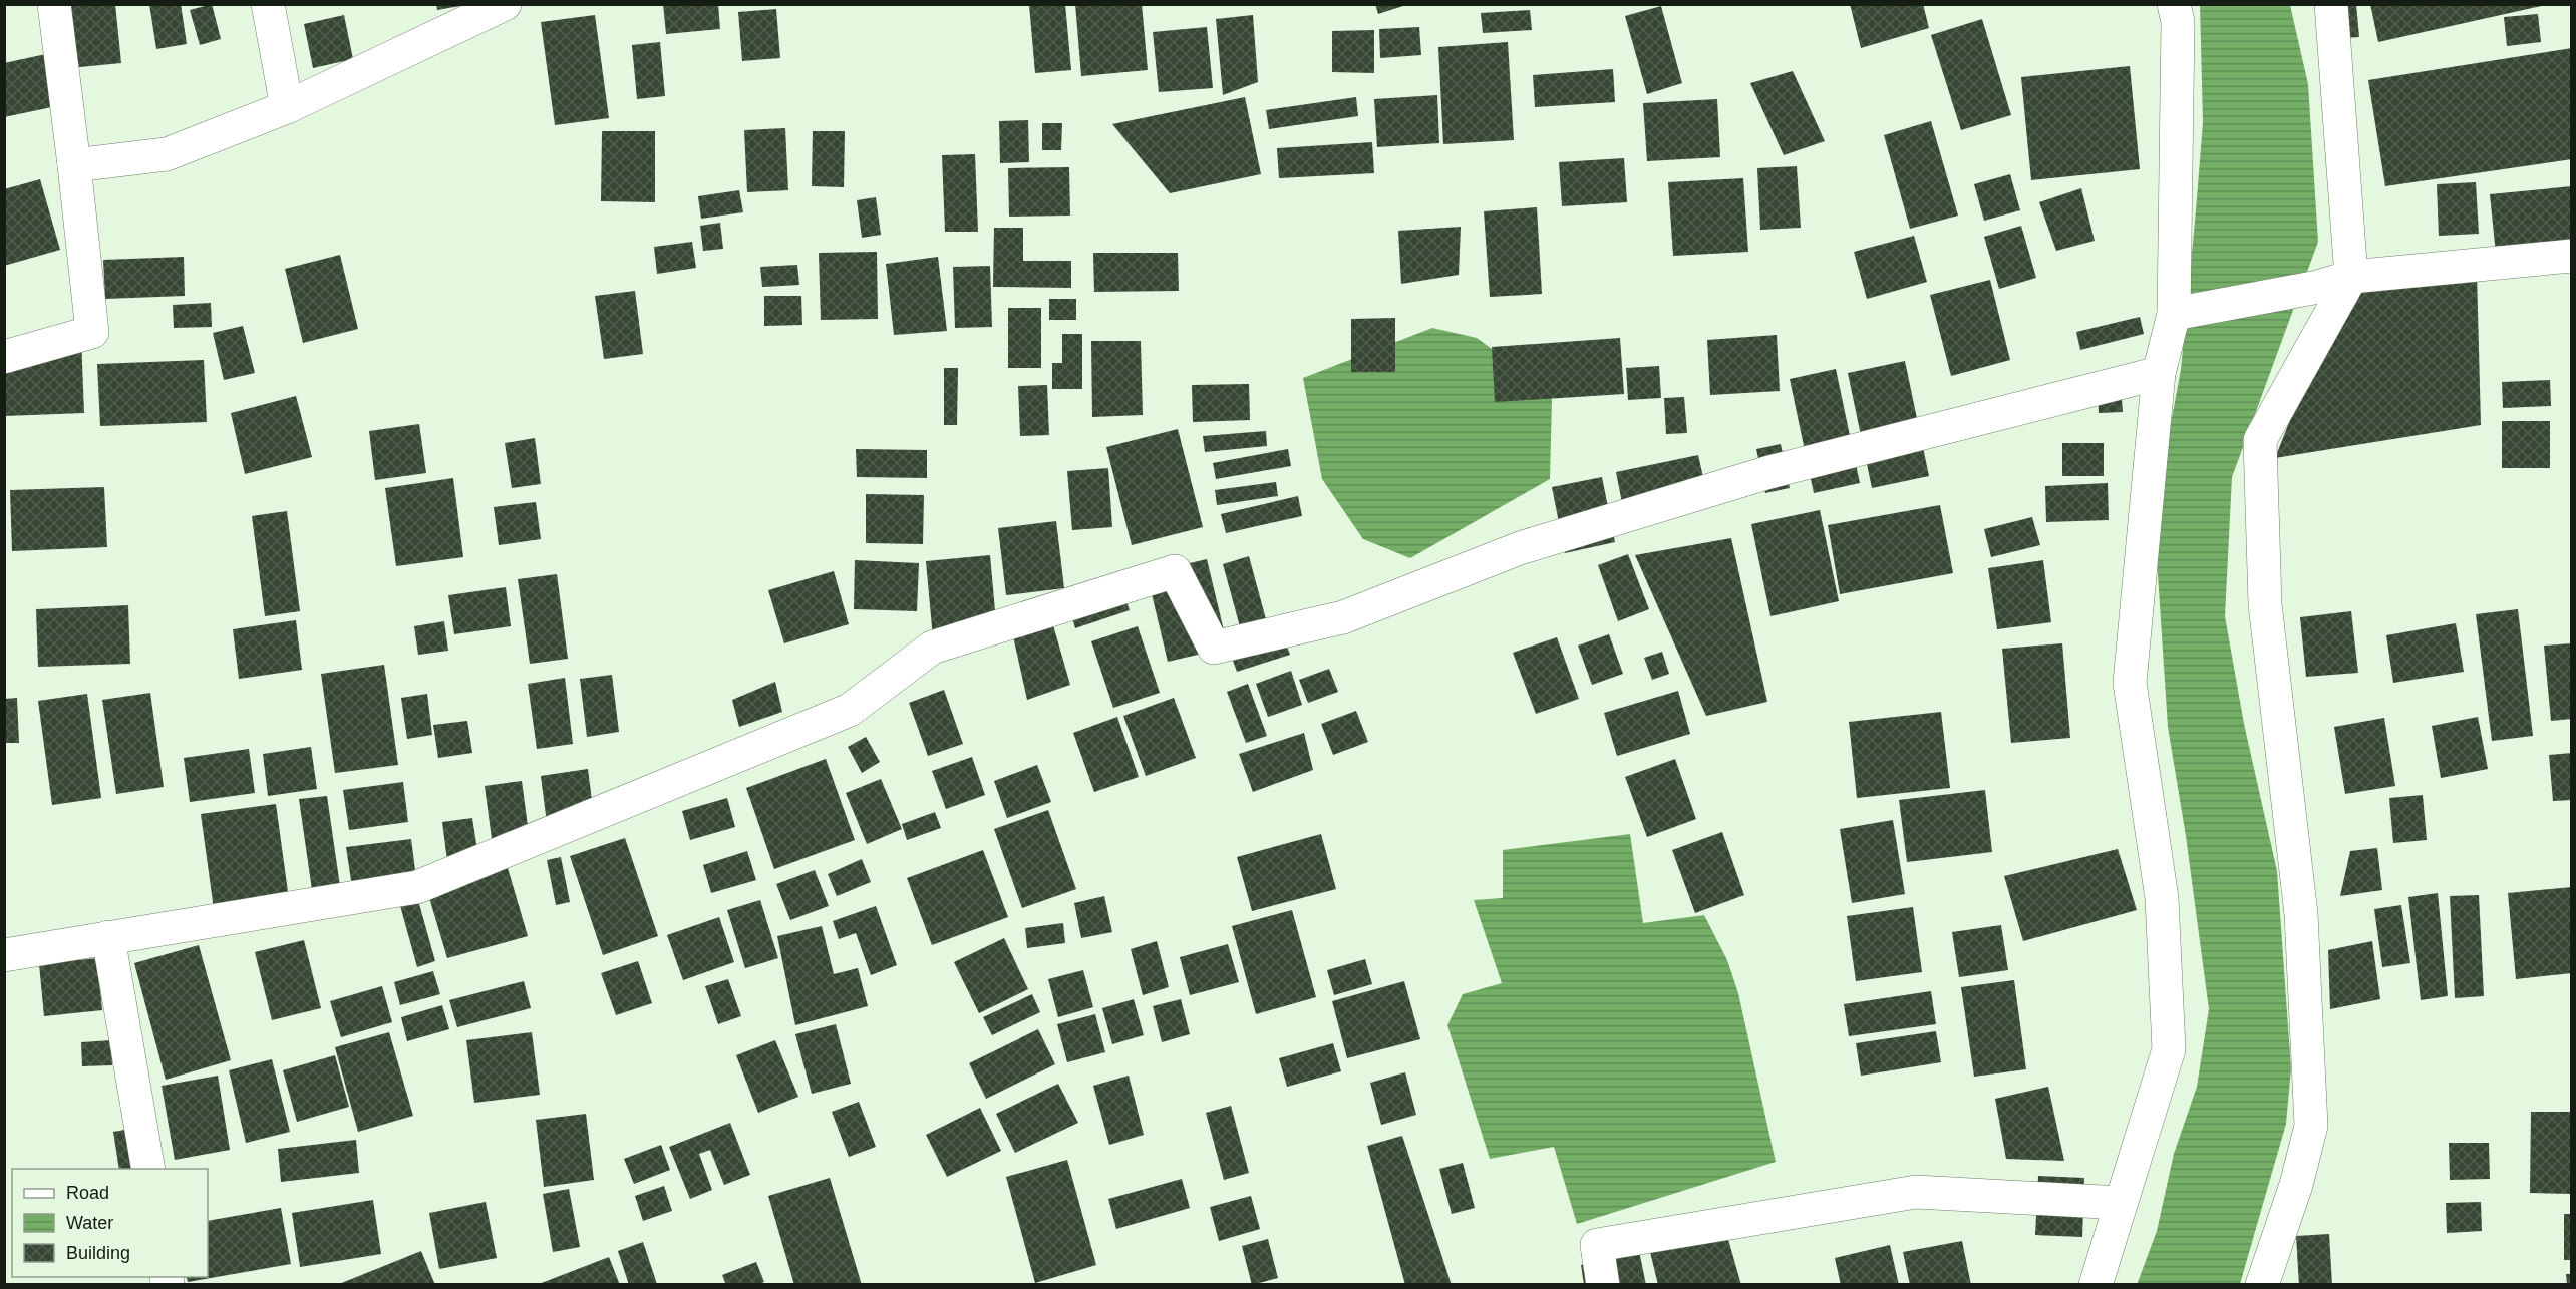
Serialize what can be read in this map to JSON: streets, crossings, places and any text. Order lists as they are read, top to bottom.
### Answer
{
  "legend": ["Road", "Water", "Building"]
}
